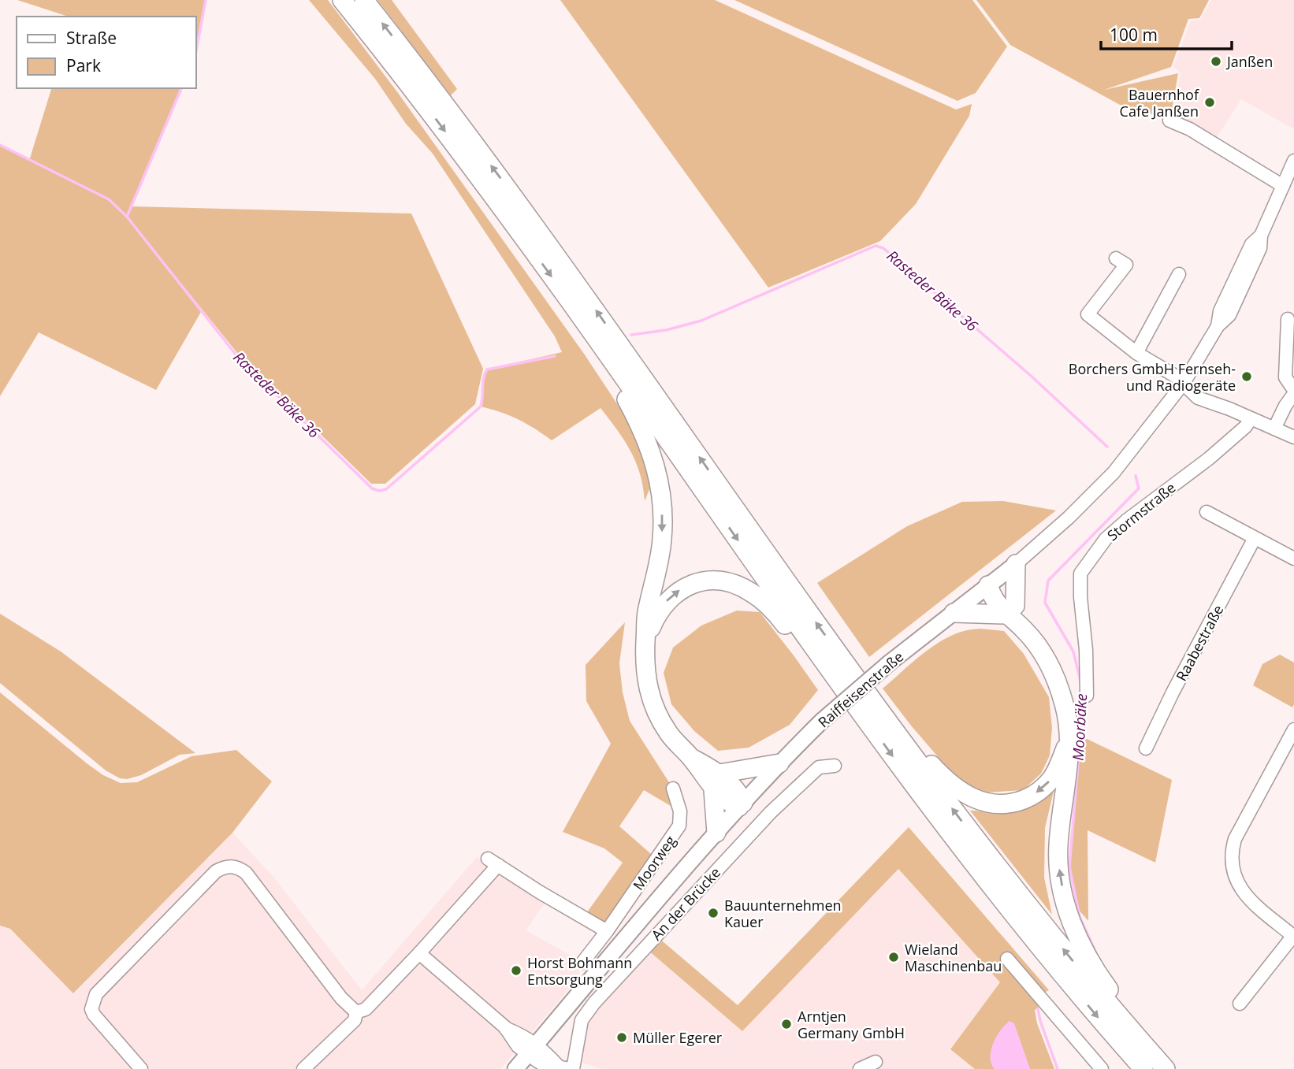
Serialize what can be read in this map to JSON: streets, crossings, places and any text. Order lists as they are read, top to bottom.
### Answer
{
  "streets": {
    "main road": ["Raiffeisenstraße"],
    "street": [
      "Stormstraße",
      "Raabestraße",
      "Moorweg",
      "An der Brücke"
    ]
  },
  "crossings": [
    ["Raiffeisenstraße", "An der Brücke"]
  ],
  "water": ["Rasteder Bäke 36", "Moorbäke"],
  "places": [
    "Janßen",
    "Bauernhof Cafe Janßen",
    "Borchers GmbH Fernseh- und Radiogeräte",
    "Bauunternehmen Kauer",
    "Wieland Maschinenbau",
    "Horst Bohmann Entsorgung",
    "Arntjen Germany GmbH",
    "Müller Egerer"
  ],
  "legend": ["Straße", "Park"],
  "scale_bar": "100 m"
}
